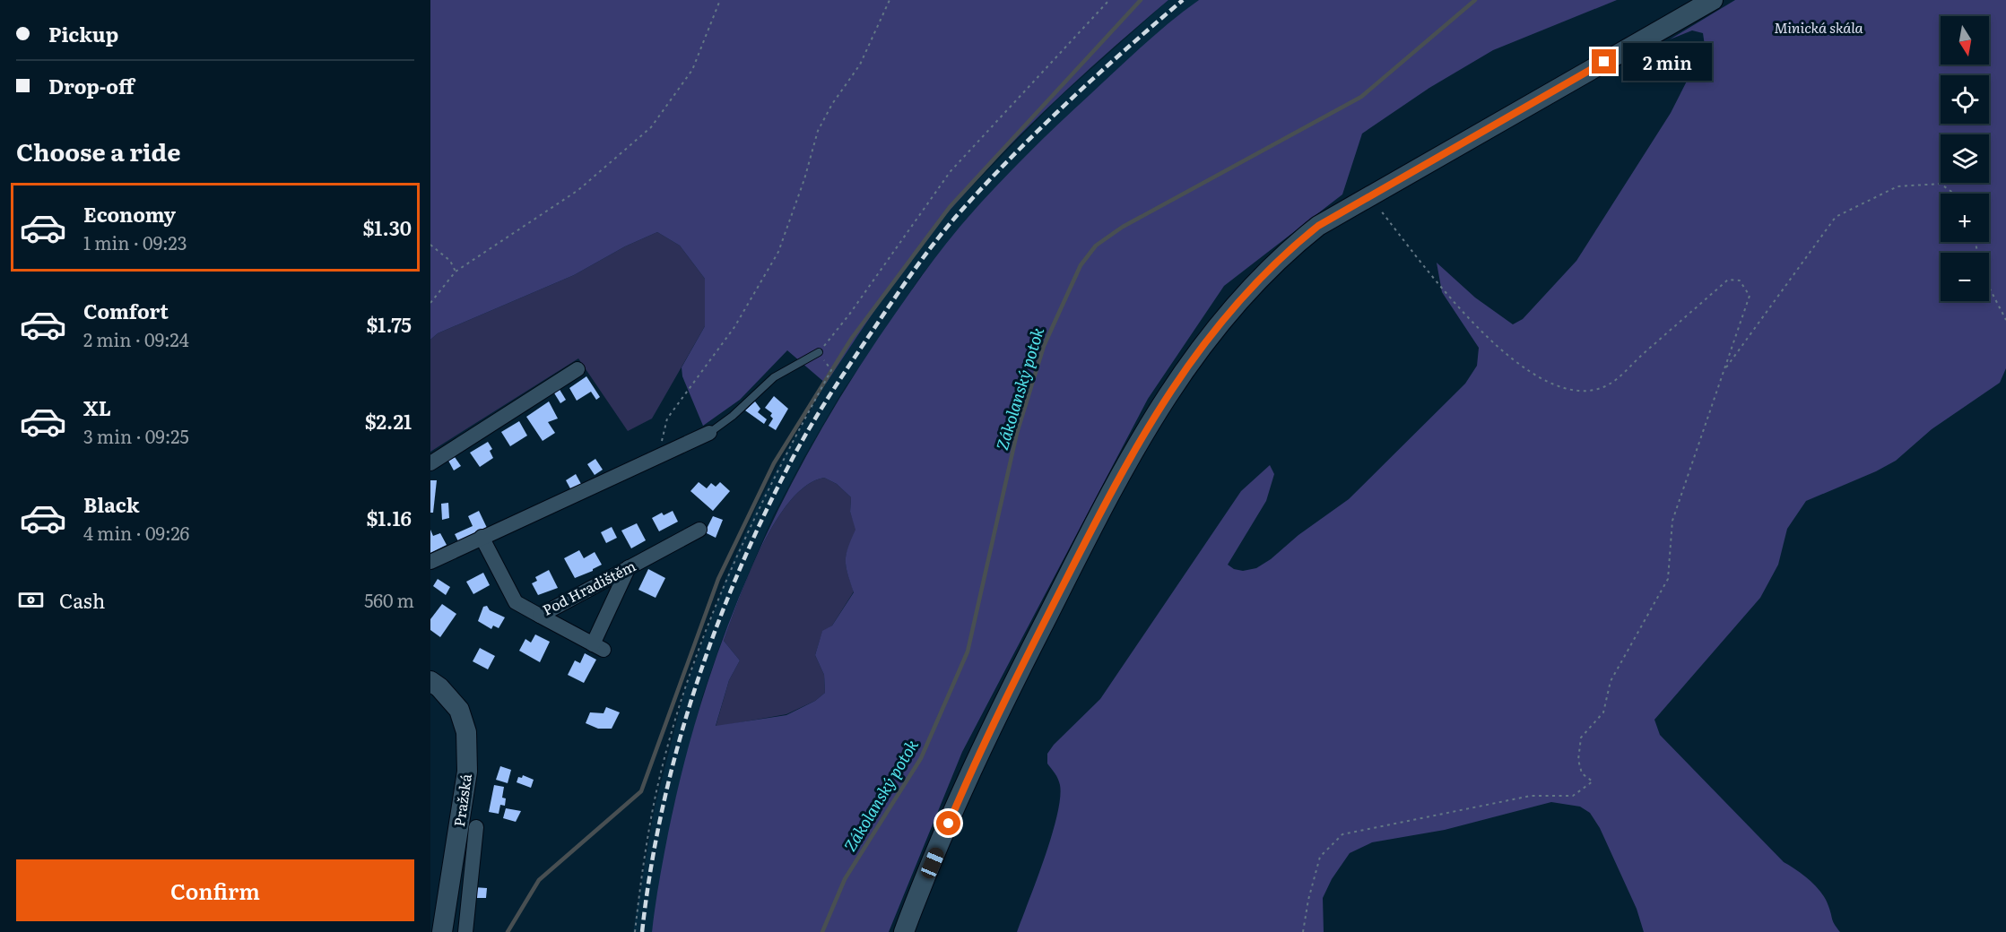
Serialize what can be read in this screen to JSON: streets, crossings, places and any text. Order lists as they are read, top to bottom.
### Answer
{
  "streets": {
    "main road": ["Pražská"],
    "street": ["Pod Hradištěm"]
  },
  "water": ["Zákolanský potok"],
  "parks": ["Minická skála"],
  "north": "bottom",
  "page": {
    "banner": ["Pickup", "Drop-off"],
    "map_buttons": ["+", "−"],
    "bubble": "2 min",
    "heading": "Choose a ride",
    "list": [
      {
        "name": "Economy",
        "note": "1 min · 09:23",
        "value": "$1.30"
      },
      {
        "name": "Comfort",
        "note": "2 min · 09:24",
        "value": "$1.75"
      },
      {
        "name": "XL",
        "note": "3 min · 09:25",
        "value": "$2.21"
      },
      {
        "name": "Black",
        "note": "4 min · 09:26",
        "value": "$1.16"
      }
    ],
    "pay": ["Cash", "560 m"],
    "buttons": "Confirm"
  }
}
